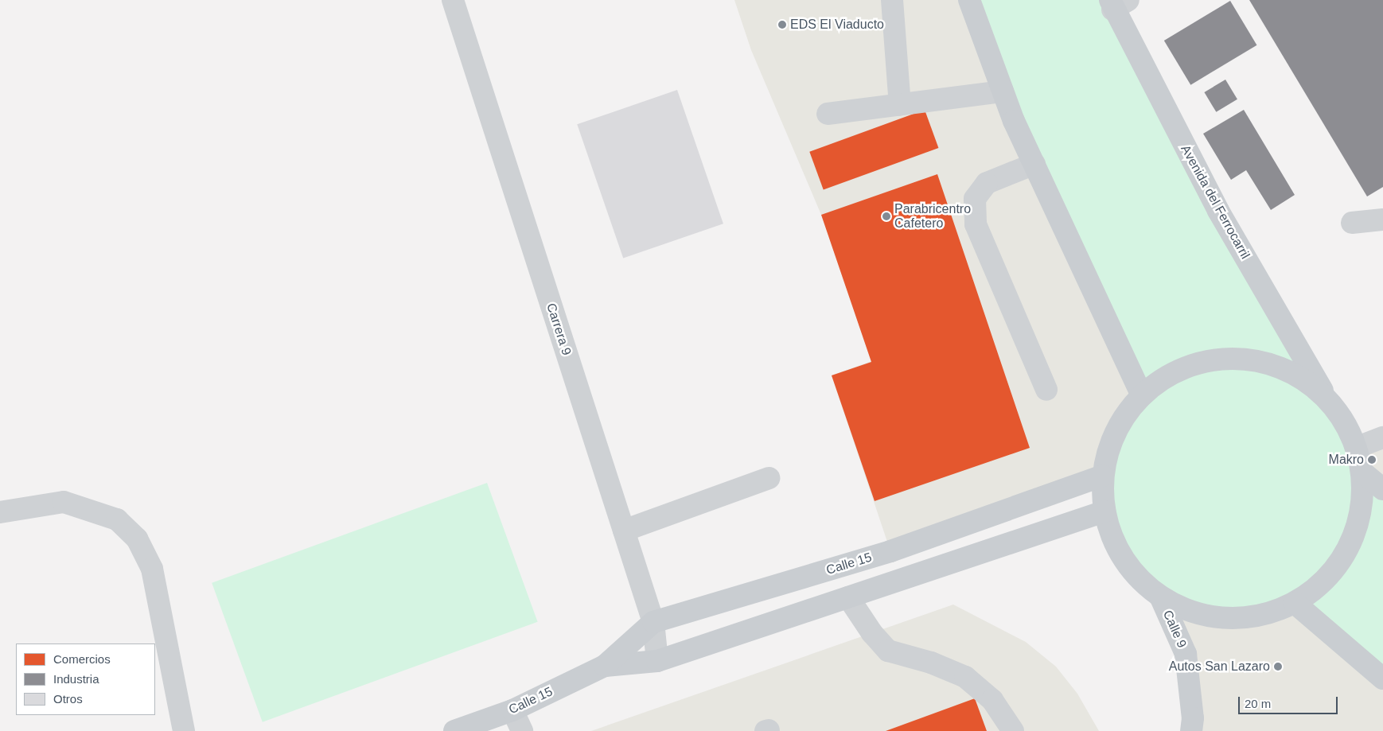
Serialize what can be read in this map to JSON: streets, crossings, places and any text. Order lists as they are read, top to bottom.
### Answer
{
  "streets": {
    "main road": ["Avenida del Ferrocarril", "Calle 15", "Calle 9"],
    "street": ["Carrera 9"]
  },
  "crossings": [
    ["Carrera 9", "Calle 15"]
  ],
  "places": [
    "EDS El Viaducto",
    "Parabricentro Cafetero",
    "Makro",
    "Autos San Lazaro"
  ],
  "legend": ["Comercios", "Industria", "Otros"],
  "scale_bar": "20 m"
}
